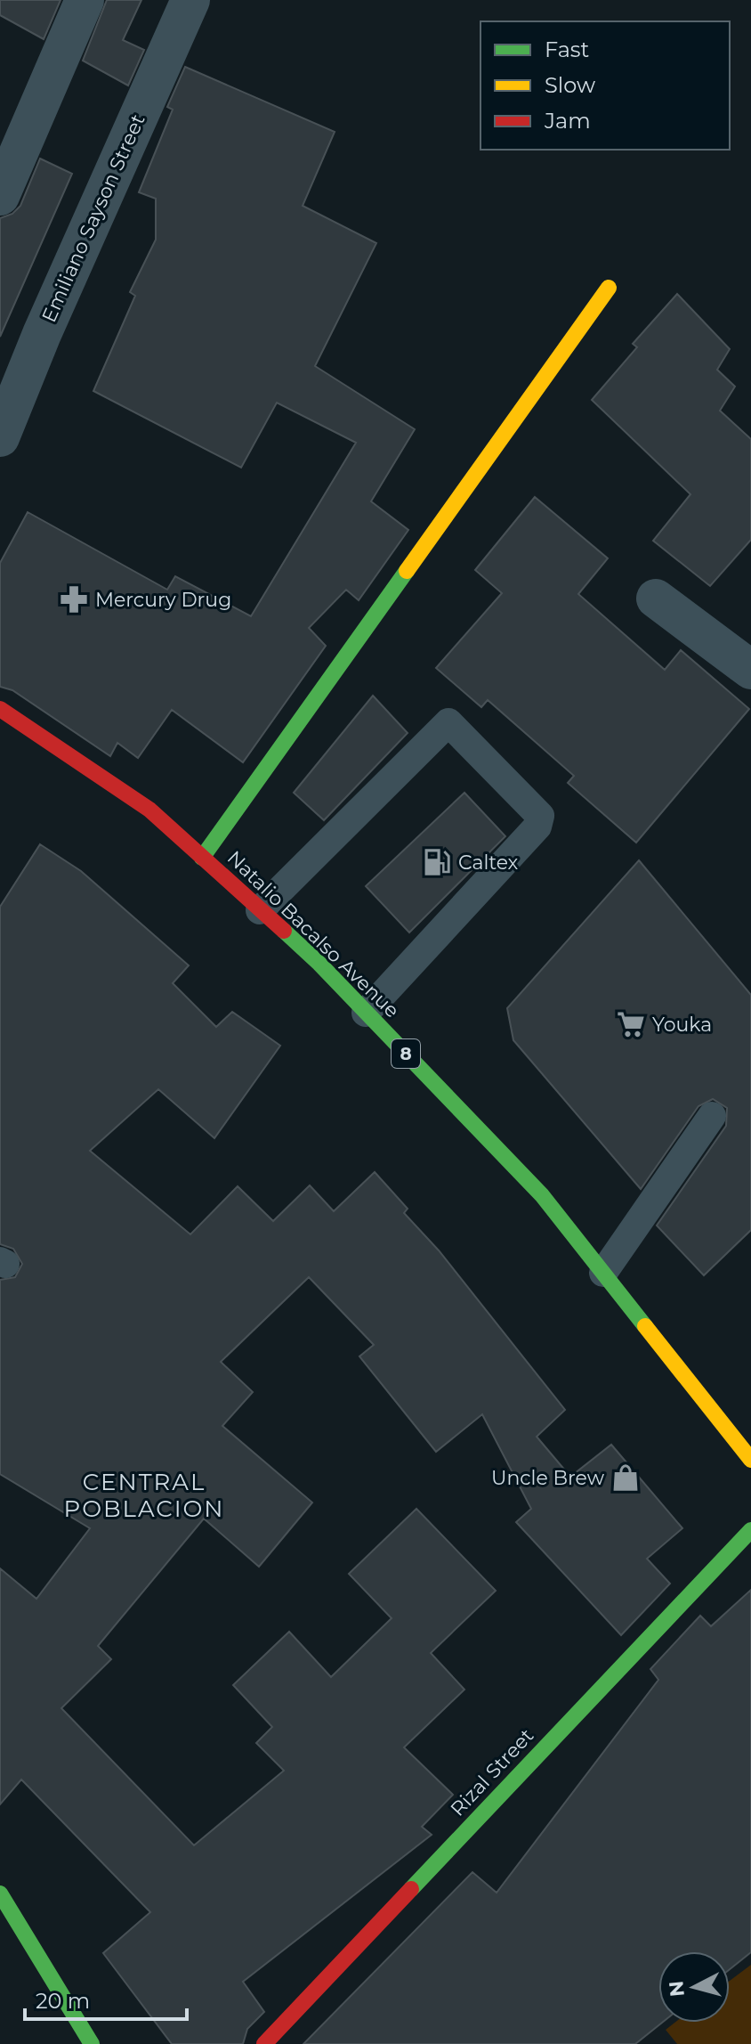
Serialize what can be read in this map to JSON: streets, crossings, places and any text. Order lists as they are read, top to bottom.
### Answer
{
  "streets": {
    "main road": ["Natalio Bacalso Avenue", "8", "Rizal Street"],
    "street": ["Emiliano Sayson Street"]
  },
  "districts": ["CENTRAL POBLACION"],
  "places": {
    "pharmacy": ["Mercury Drug"],
    "fuel station": ["Caltex"],
    "supermarket": ["Youka"],
    "shop": ["Uncle Brew"]
  },
  "legend": ["Fast", "Slow", "Jam"],
  "scale_bar": "20 m",
  "north": "left"
}
